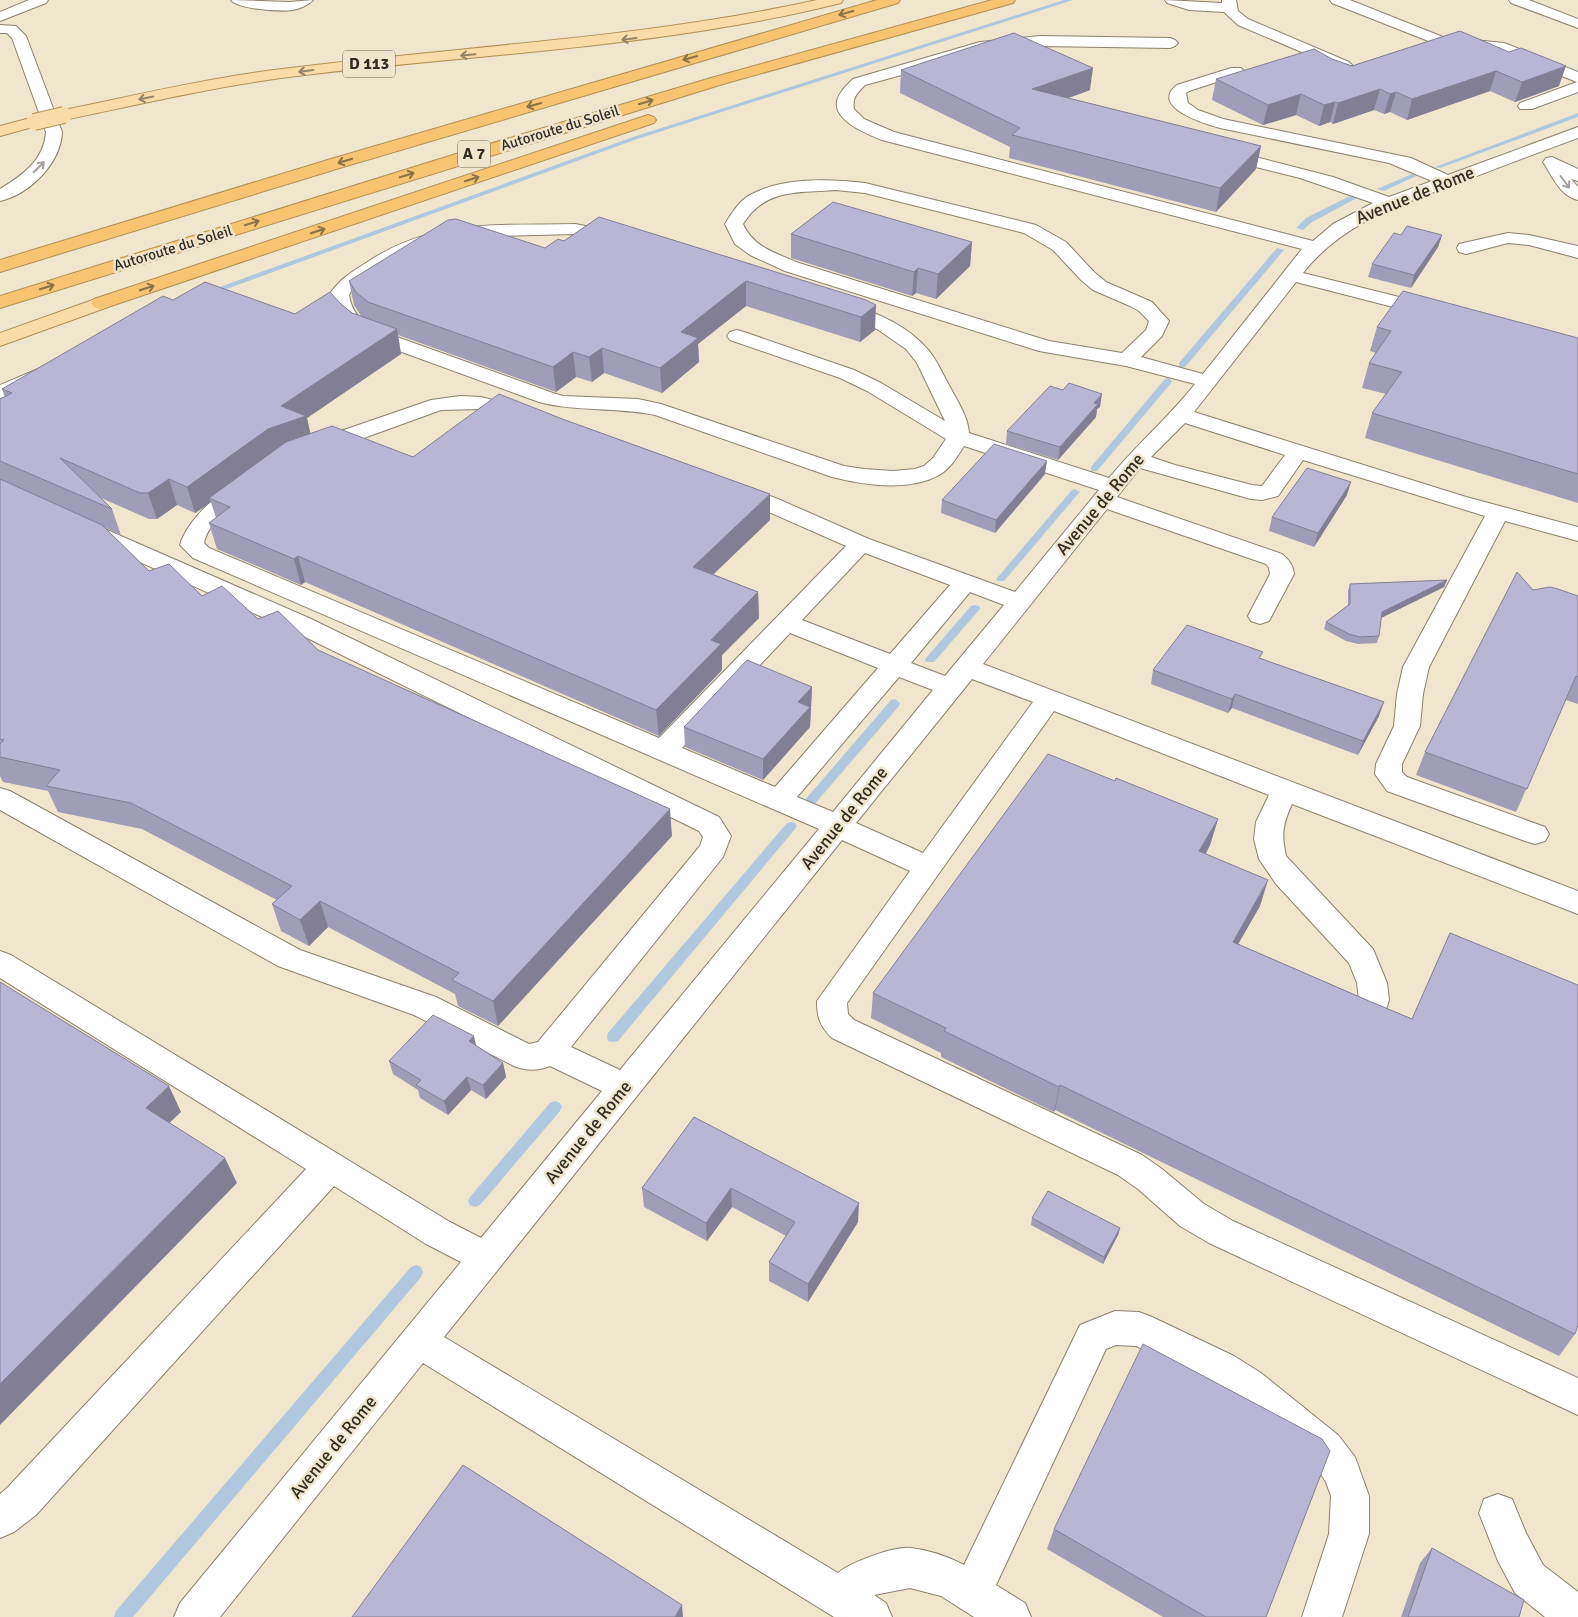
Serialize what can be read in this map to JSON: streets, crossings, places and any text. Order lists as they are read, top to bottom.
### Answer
{
  "streets": {
    "highway": ["Autoroute du Soleil", "A 7"],
    "main road": ["D 113"],
    "street": ["Avenue de Rome"]
  }
}
